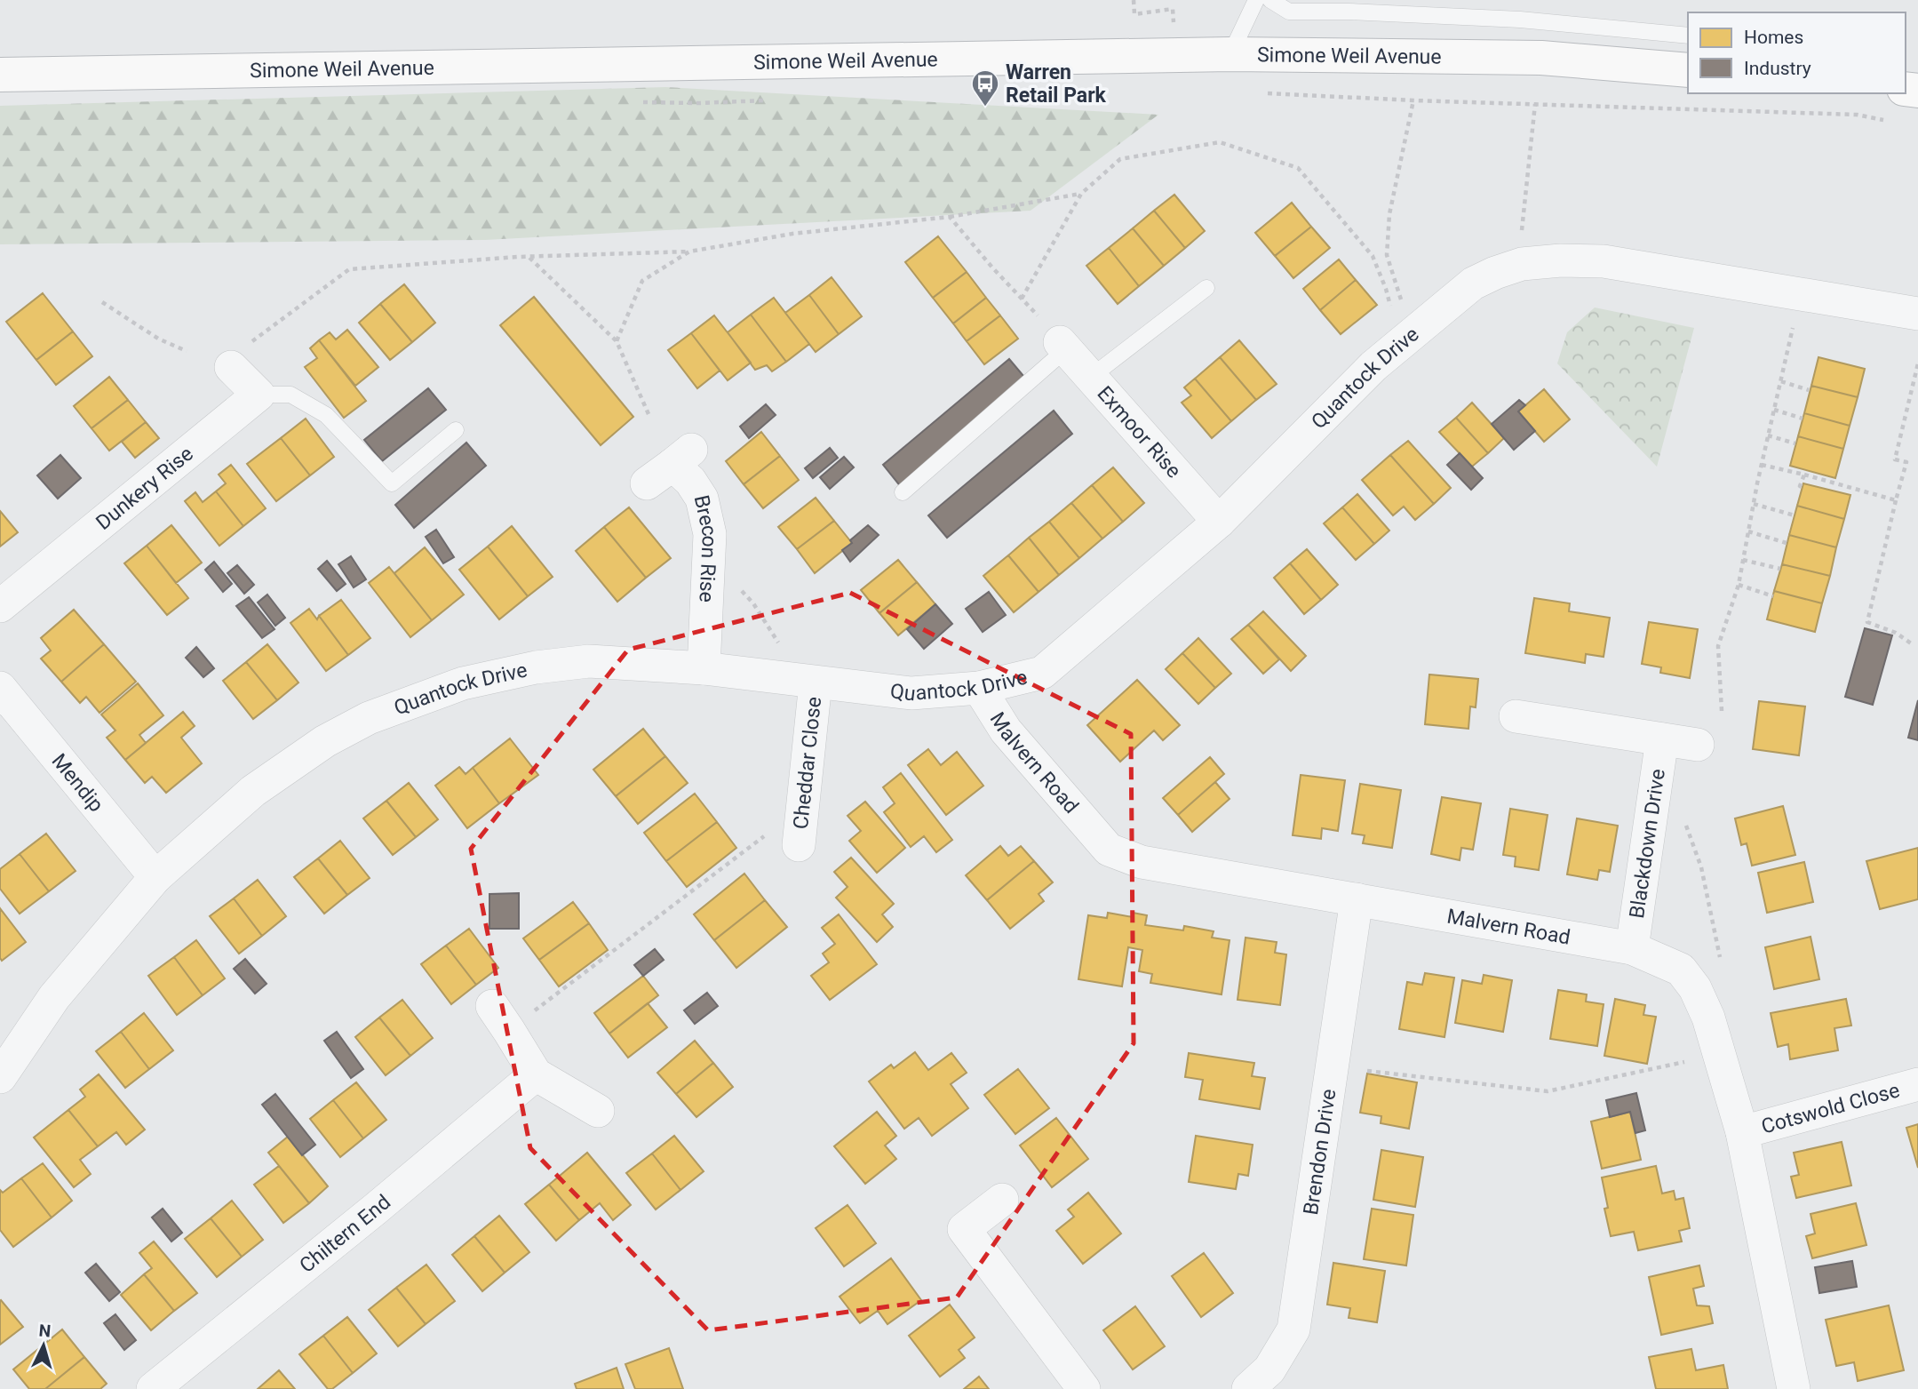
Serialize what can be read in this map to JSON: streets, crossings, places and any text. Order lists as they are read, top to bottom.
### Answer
{
  "streets": {
    "highway": ["Simone Weil Avenue"],
    "street": [
      "Quantock Drive",
      "Exmoor Rise",
      "Dunkery Rise",
      "Brecon Rise",
      "Malvern Road",
      "Cheddar Close",
      "Mendip",
      "Blackdown Drive",
      "Cotswold Close",
      "Brendon Drive",
      "Chiltern End"
    ]
  },
  "crossings": [
    ["Quantock Drive", "Exmoor Rise"],
    ["Quantock Drive", "Brecon Rise"],
    ["Quantock Drive", "Malvern Road"],
    ["Quantock Drive", "Cheddar Close"],
    ["Quantock Drive", "Mendip"],
    ["Malvern Road", "Blackdown Drive"],
    ["Malvern Road", "Cotswold Close"],
    ["Malvern Road", "Brendon Drive"]
  ],
  "places": {
    "bus stop": ["Warren Retail Park"]
  },
  "legend": ["Homes", "Industry"],
  "north": "top"
}
